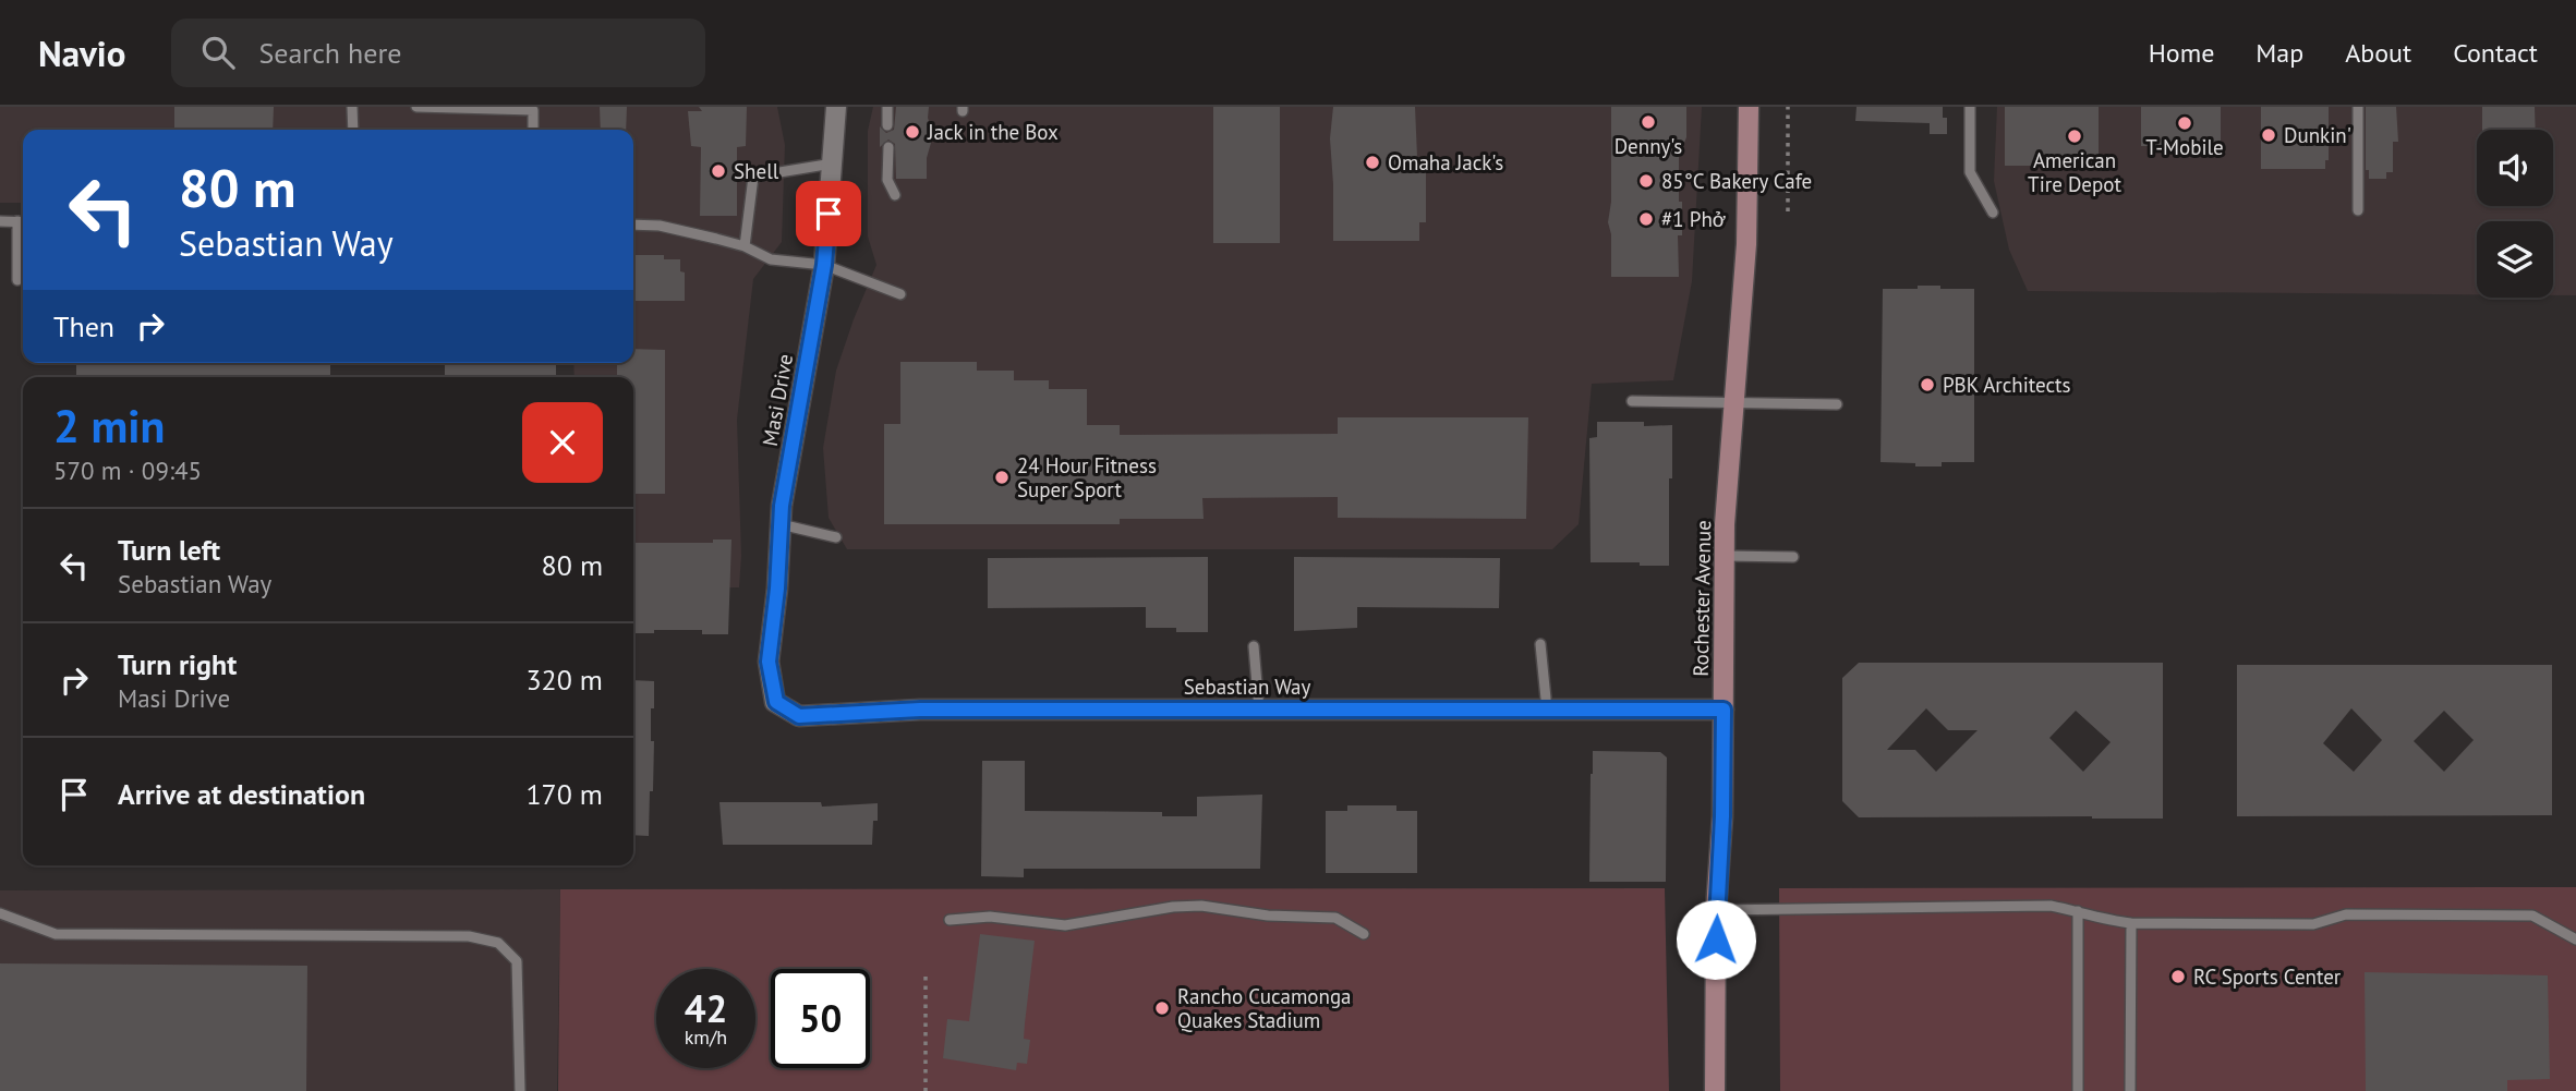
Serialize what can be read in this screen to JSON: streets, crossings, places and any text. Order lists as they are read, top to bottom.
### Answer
{
  "streets": {
    "main road": ["Rochester Avenue"],
    "street": ["Masi Drive", "Sebastian Way"]
  },
  "crossings": [
    ["Masi Drive", "Sebastian Way"],
    ["Rochester Avenue", "Sebastian Way"]
  ],
  "places": [
    "Denny's",
    "T-Mobile",
    "Jack in the Box",
    "Dunkin'",
    "American Tire Depot",
    "Omaha Jack's",
    "Shell",
    "85°C Bakery Cafe",
    "#1 Phở",
    "PBK Architects",
    "24 Hour Fitness Super Sport",
    "RC Sports Center",
    "Rancho Cucamonga Quakes Stadium"
  ],
  "page": {
    "header": "Navio",
    "search": "Search here",
    "nav": [
      "Home",
      "Map",
      "About",
      "Contact"
    ],
    "turn": ["80 m", "Sebastian Way"],
    "then": "Then",
    "heading": ["2 min", "570 m · 09:45"],
    "list": [
      {
        "name": "Turn left",
        "note": "Sebastian Way",
        "value": "80 m"
      },
      {
        "name": "Turn right",
        "note": "Masi Drive",
        "value": "320 m"
      },
      {
        "name": "Arrive at destination",
        "value": "170 m"
      }
    ],
    "speed": "42 km/h",
    "limit": "50"
  }
}
